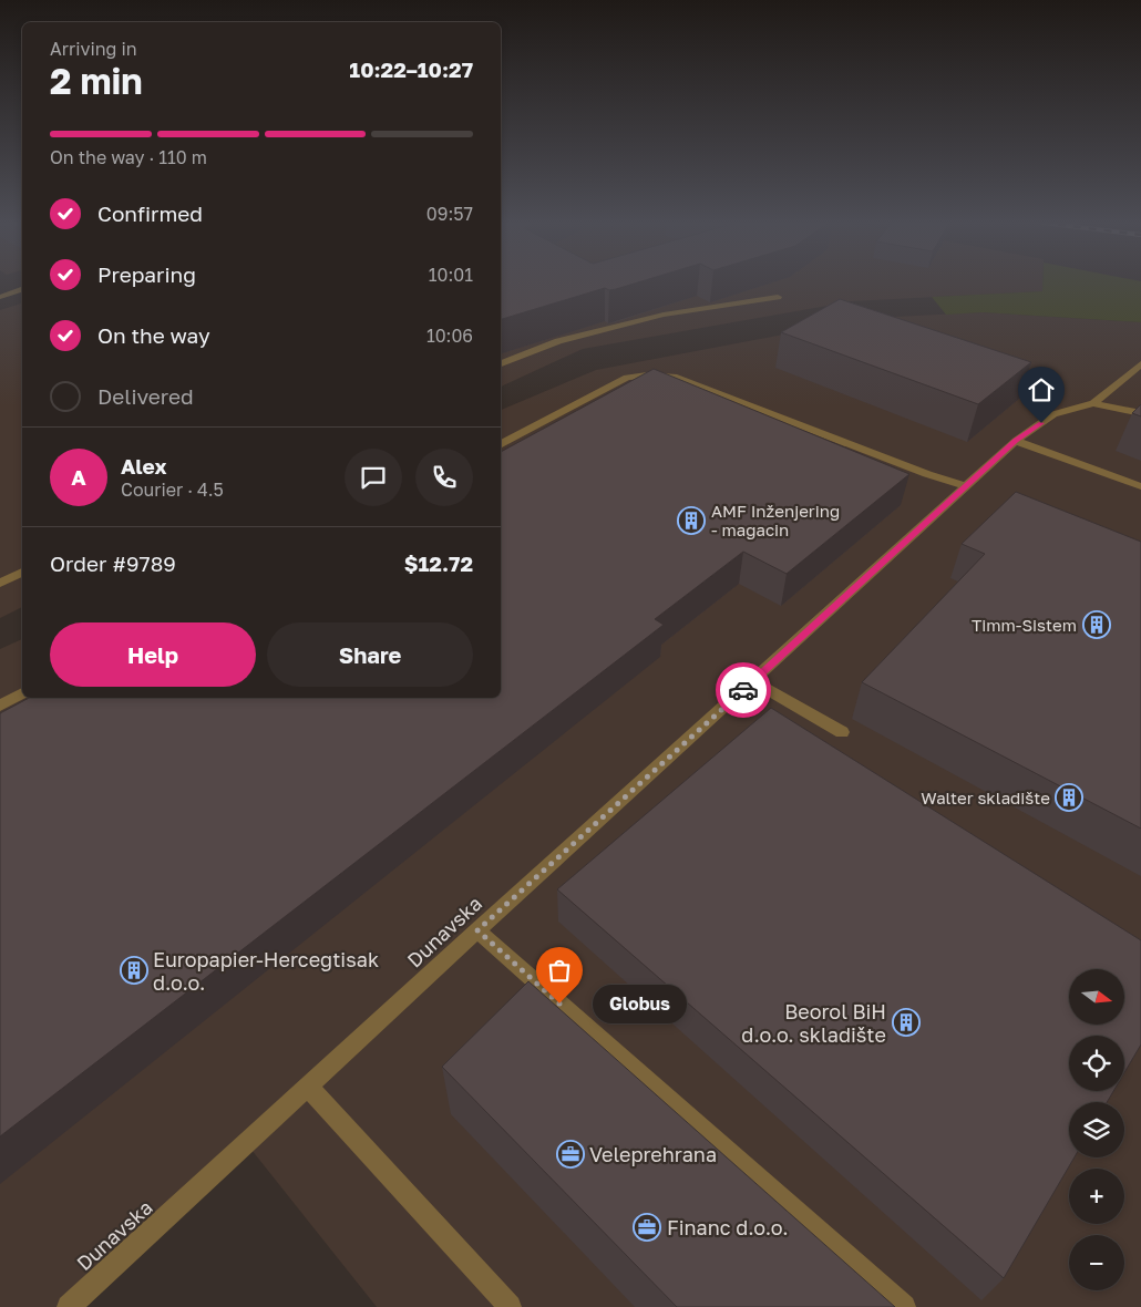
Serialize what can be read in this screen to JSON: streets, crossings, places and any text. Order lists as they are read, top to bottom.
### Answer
{
  "streets": {
    "street": ["Dunavska"]
  },
  "places": {
    "building": [
      "AMF Inženjering - magacin",
      "Timm-Sistem",
      "Walter skladište",
      "Europapier-Hercegtisak d.o.o.",
      "Beorol BiH d.o.o. skladište"
    ],
    "other": ["Globus"],
    "office": ["Veleprehrana", "Financ d.o.o."]
  },
  "north": "right",
  "page": {
    "heading": ["2 min", "Arriving in", "10:22–10:27"],
    "panel": [
      "Alex",
      "Courier · 4.5",
      "Order #9789",
      "$12.72"
    ],
    "bar": "On the way · 110 m",
    "list": [
      ["Confirmed", "09:57"],
      ["Preparing", "10:01"],
      ["On the way", "10:06"],
      "Delivered"
    ],
    "round": "A",
    "buttons": ["Help", "Share"],
    "map_buttons": ["+", "−"],
    "bubble": "Globus"
  }
}
